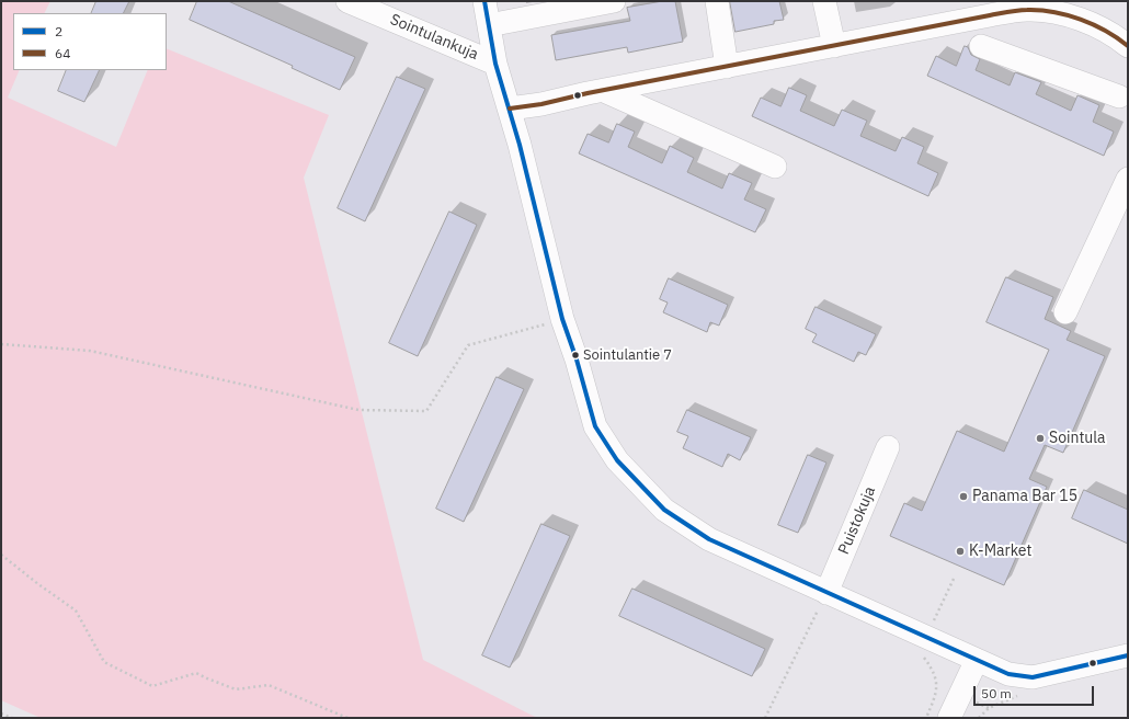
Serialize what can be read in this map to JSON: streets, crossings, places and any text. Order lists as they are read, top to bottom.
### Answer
{
  "streets": {
    "street": ["Sointulankuja", "Puistokuja"]
  },
  "places": [
    "Sointulantie 7",
    "Sointula",
    "Panama Bar 15",
    "K-Market"
  ],
  "lines": ["transit line 2", "transit line 64"],
  "legend": ["2", "64"],
  "scale_bar": "50 m"
}
